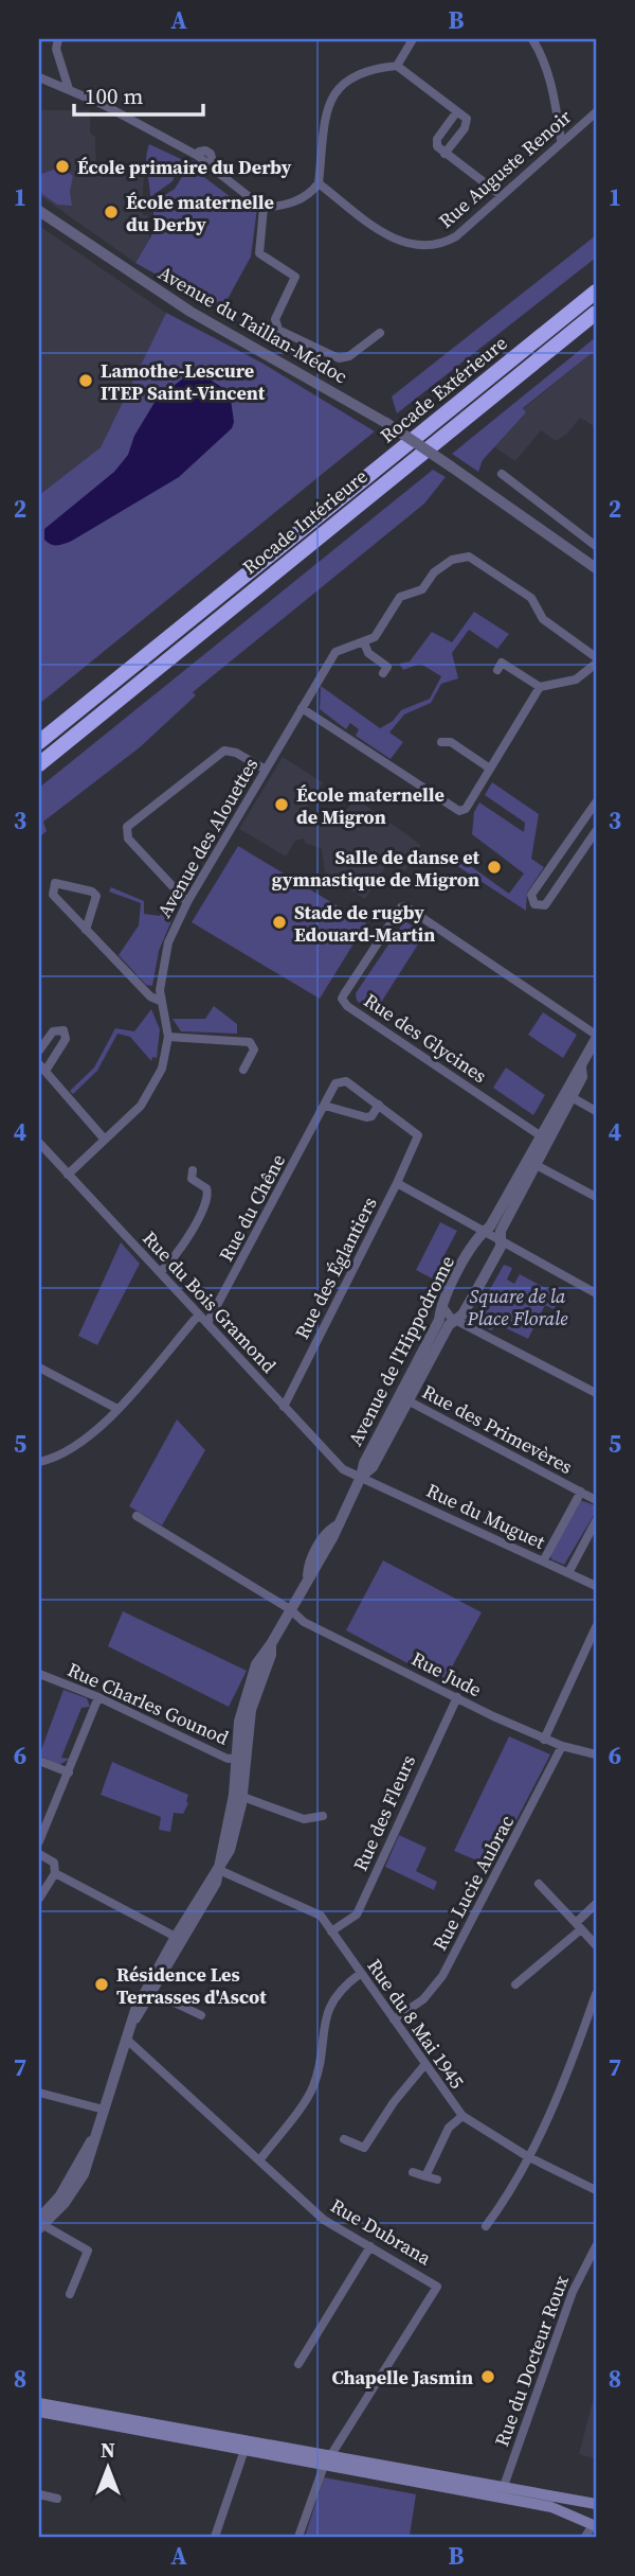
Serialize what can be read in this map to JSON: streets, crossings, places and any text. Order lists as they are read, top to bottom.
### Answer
{
  "streets": {
    "highway": ["Rocade Extérieure", "Rocade Intérieure"],
    "street": [
      "Rue Auguste Renoir",
      "Avenue du Taillan-Médoc",
      "Avenue des Alouettes",
      "Rue des Glycines",
      "Rue du Chêne",
      "Rue des Églantiers",
      "Rue du Bois Gramond",
      "Avenue de l'Hippodrome",
      "Rue des Primevères",
      "Rue du Muguet",
      "Rue Jude",
      "Rue Charles Gounod",
      "Rue des Fleurs",
      "Rue Lucie Aubrac",
      "Rue du 8 Mai 1945",
      "Rue Dubrana",
      "Rue du Docteur Roux"
    ]
  },
  "crossings": [
    ["Avenue des Alouettes", "Rue du Bois Gramond"],
    ["Rue des Glycines", "Avenue de l'Hippodrome"],
    ["Rue du Chêne", "Rue des Églantiers"],
    ["Rue du Chêne", "Rue du Bois Gramond"],
    ["Rue des Églantiers", "Rue du Bois Gramond"],
    ["Rue du Bois Gramond", "Avenue de l'Hippodrome"],
    ["Rue du Bois Gramond", "Rue du Muguet"],
    ["Avenue de l'Hippodrome", "Rue des Primevères"],
    ["Avenue de l'Hippodrome", "Rue du Muguet"],
    ["Avenue de l'Hippodrome", "Rue Jude"],
    ["Avenue de l'Hippodrome", "Rue Charles Gounod"],
    ["Rue des Primevères", "Rue du Muguet"],
    ["Rue Jude", "Rue des Fleurs"],
    ["Rue Jude", "Rue Lucie Aubrac"],
    ["Rue des Fleurs", "Rue du 8 Mai 1945"],
    ["Rue Lucie Aubrac", "Rue du 8 Mai 1945"]
  ],
  "parks": ["Square de la Place Florale"],
  "places": [
    "École primaire du Derby",
    "École maternelle du Derby",
    "Lamothe-Lescure ITEP Saint-Vincent",
    "École maternelle de Migron",
    "Salle de danse et gymnastique de Migron",
    "Stade de rugby Edouard-Martin",
    "Résidence Les Terrasses d'Ascot",
    "Chapelle Jasmin"
  ],
  "scale_bar": "100 m",
  "north": "top",
  "grid": {
    "columns": ["A", "B"],
    "rows": [
      "1",
      "2",
      "3",
      "4",
      "5",
      "6",
      "7",
      "8"
    ]
  }
}
